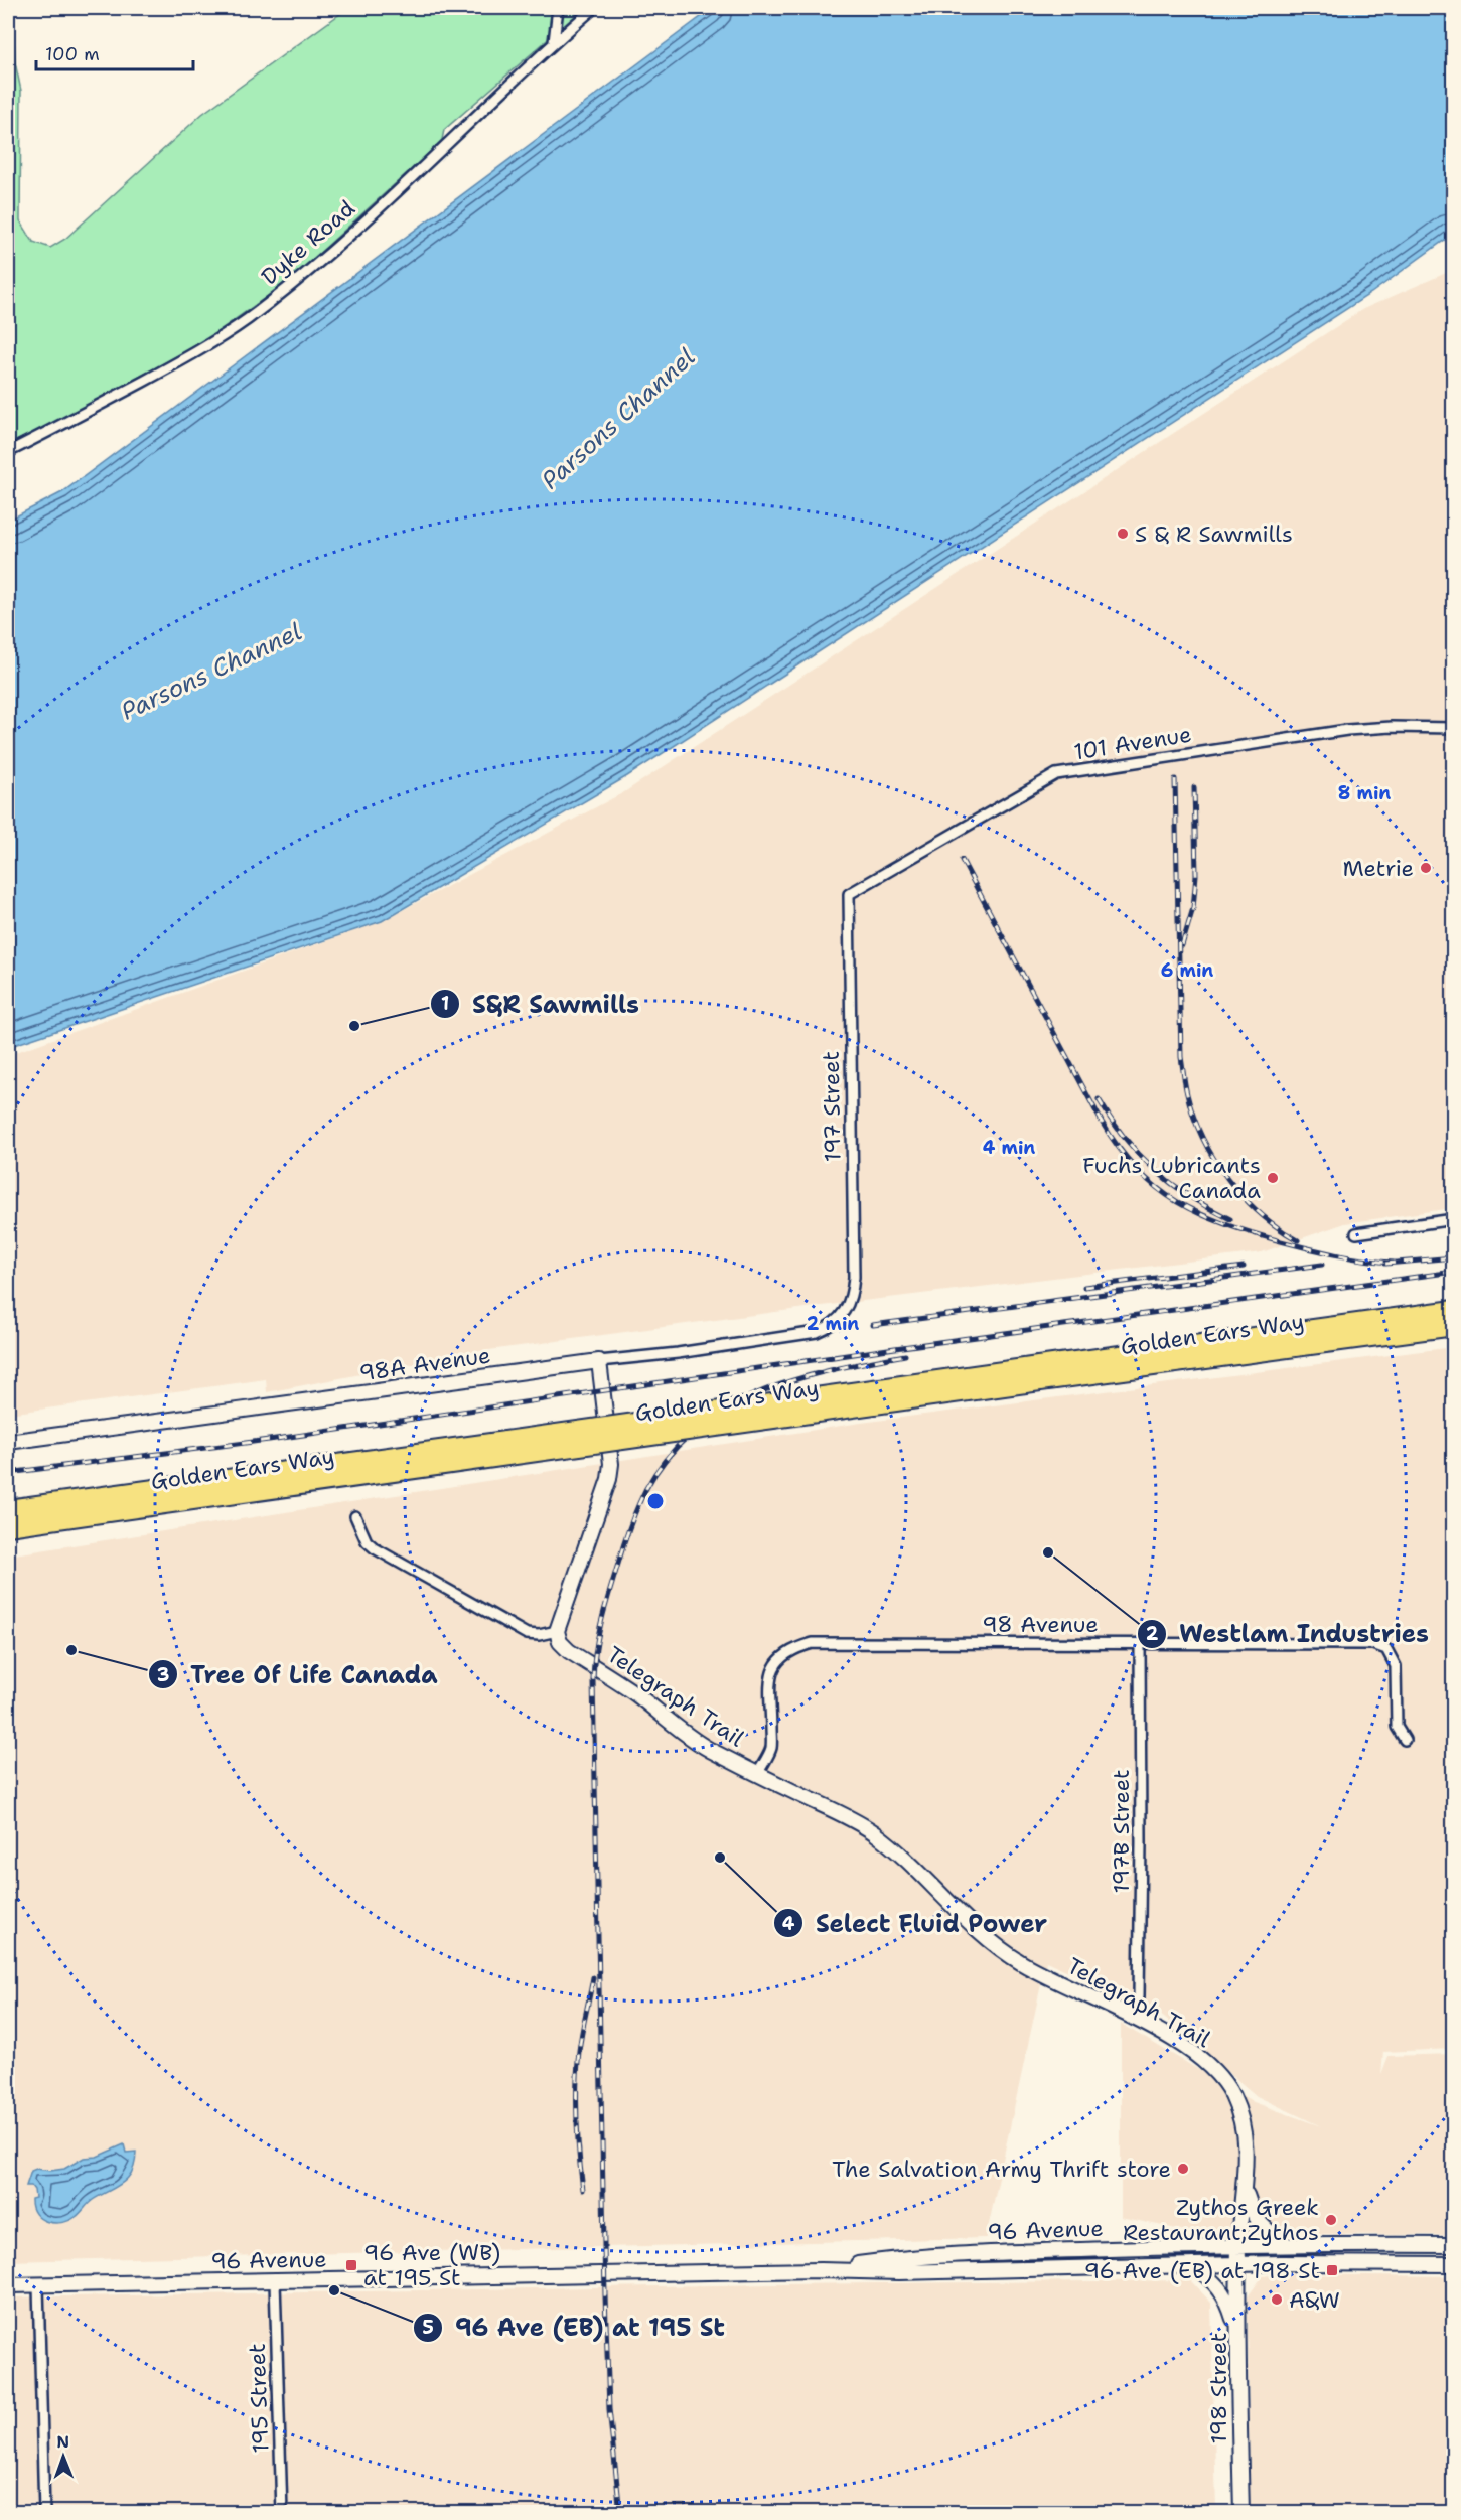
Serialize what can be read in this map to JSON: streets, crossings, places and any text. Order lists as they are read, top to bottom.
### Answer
{
  "streets": {
    "highway": ["Golden Ears Way"],
    "main road": [
      "98A Avenue",
      "Telegraph Trail",
      "96 Avenue",
      "198 Street"
    ],
    "street": [
      "Dyke Road",
      "101 Avenue",
      "197 Street",
      "98 Avenue",
      "197B Street",
      "195 Street"
    ]
  },
  "crossings": [
    ["101 Avenue", "197 Street"],
    ["197 Street", "98A Avenue"],
    ["98 Avenue", "Telegraph Trail"],
    ["98 Avenue", "197B Street"],
    ["Telegraph Trail", "197B Street"],
    ["Telegraph Trail", "96 Avenue"],
    ["Telegraph Trail", "198 Street"],
    ["96 Avenue", "198 Street"],
    ["96 Avenue", "195 Street"]
  ],
  "water": ["Parsons Channel"],
  "places": {
    "other": [
      "S & R Sawmills",
      "Metrie",
      "S&R Sawmills",
      "Fuchs Lubricants Canada",
      "Westlam Industries",
      "Tree Of Life Canada",
      "Select Fluid Power",
      "The Salvation Army Thrift store",
      "Zythos Greek Restaurant;Zythos",
      "96 Ave (EB) at 195 St",
      "A&W"
    ],
    "transit": ["96 Ave (WB) at 195 St", "96 Ave (EB) at 198 St"]
  },
  "scale_bar": "100 m",
  "north": "top",
  "rings": [
    "8 min",
    "6 min",
    "4 min",
    "2 min"
  ]
}
